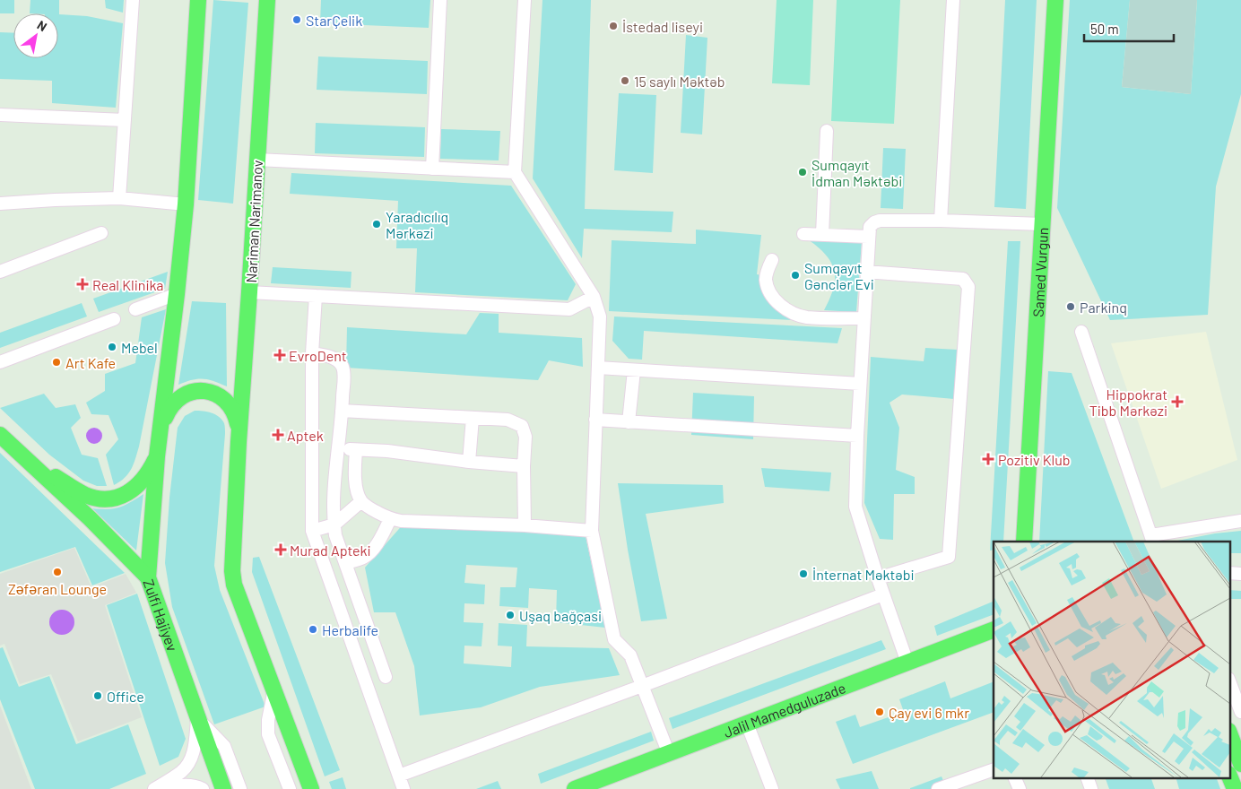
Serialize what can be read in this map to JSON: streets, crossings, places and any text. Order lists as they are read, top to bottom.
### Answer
{
  "streets": {
    "main road": [
      "Nariman Narimanov",
      "Samed Vurgun",
      "Zulfi Hajiyev",
      "Jalil Mamedguluzade"
    ]
  },
  "places": {
    "other": [
      "StarÇelik",
      "İstedad liseyi",
      "15 saylı Məktəb",
      "Sumqayıt İdman Məktəbi",
      "Yaradıcılıq Mərkəzi",
      "Sumqayıt Gənclər Evi",
      "Parkinq",
      "Mebel",
      "Art Kafe",
      "Zәfәran Lounge",
      "İnternat Məktəbi",
      "Uşaq bağçasi",
      "Herbalife",
      "Office",
      "Çay evi 6 mkr"
    ],
    "health": [
      "Real Klinika",
      "EvroDent",
      "Hippokrat Tibb Mərkəzi",
      "Aptek",
      "Pozitiv Klub",
      "Murad Apteki"
    ]
  },
  "scale_bar": "50 m",
  "north": "top right"
}
